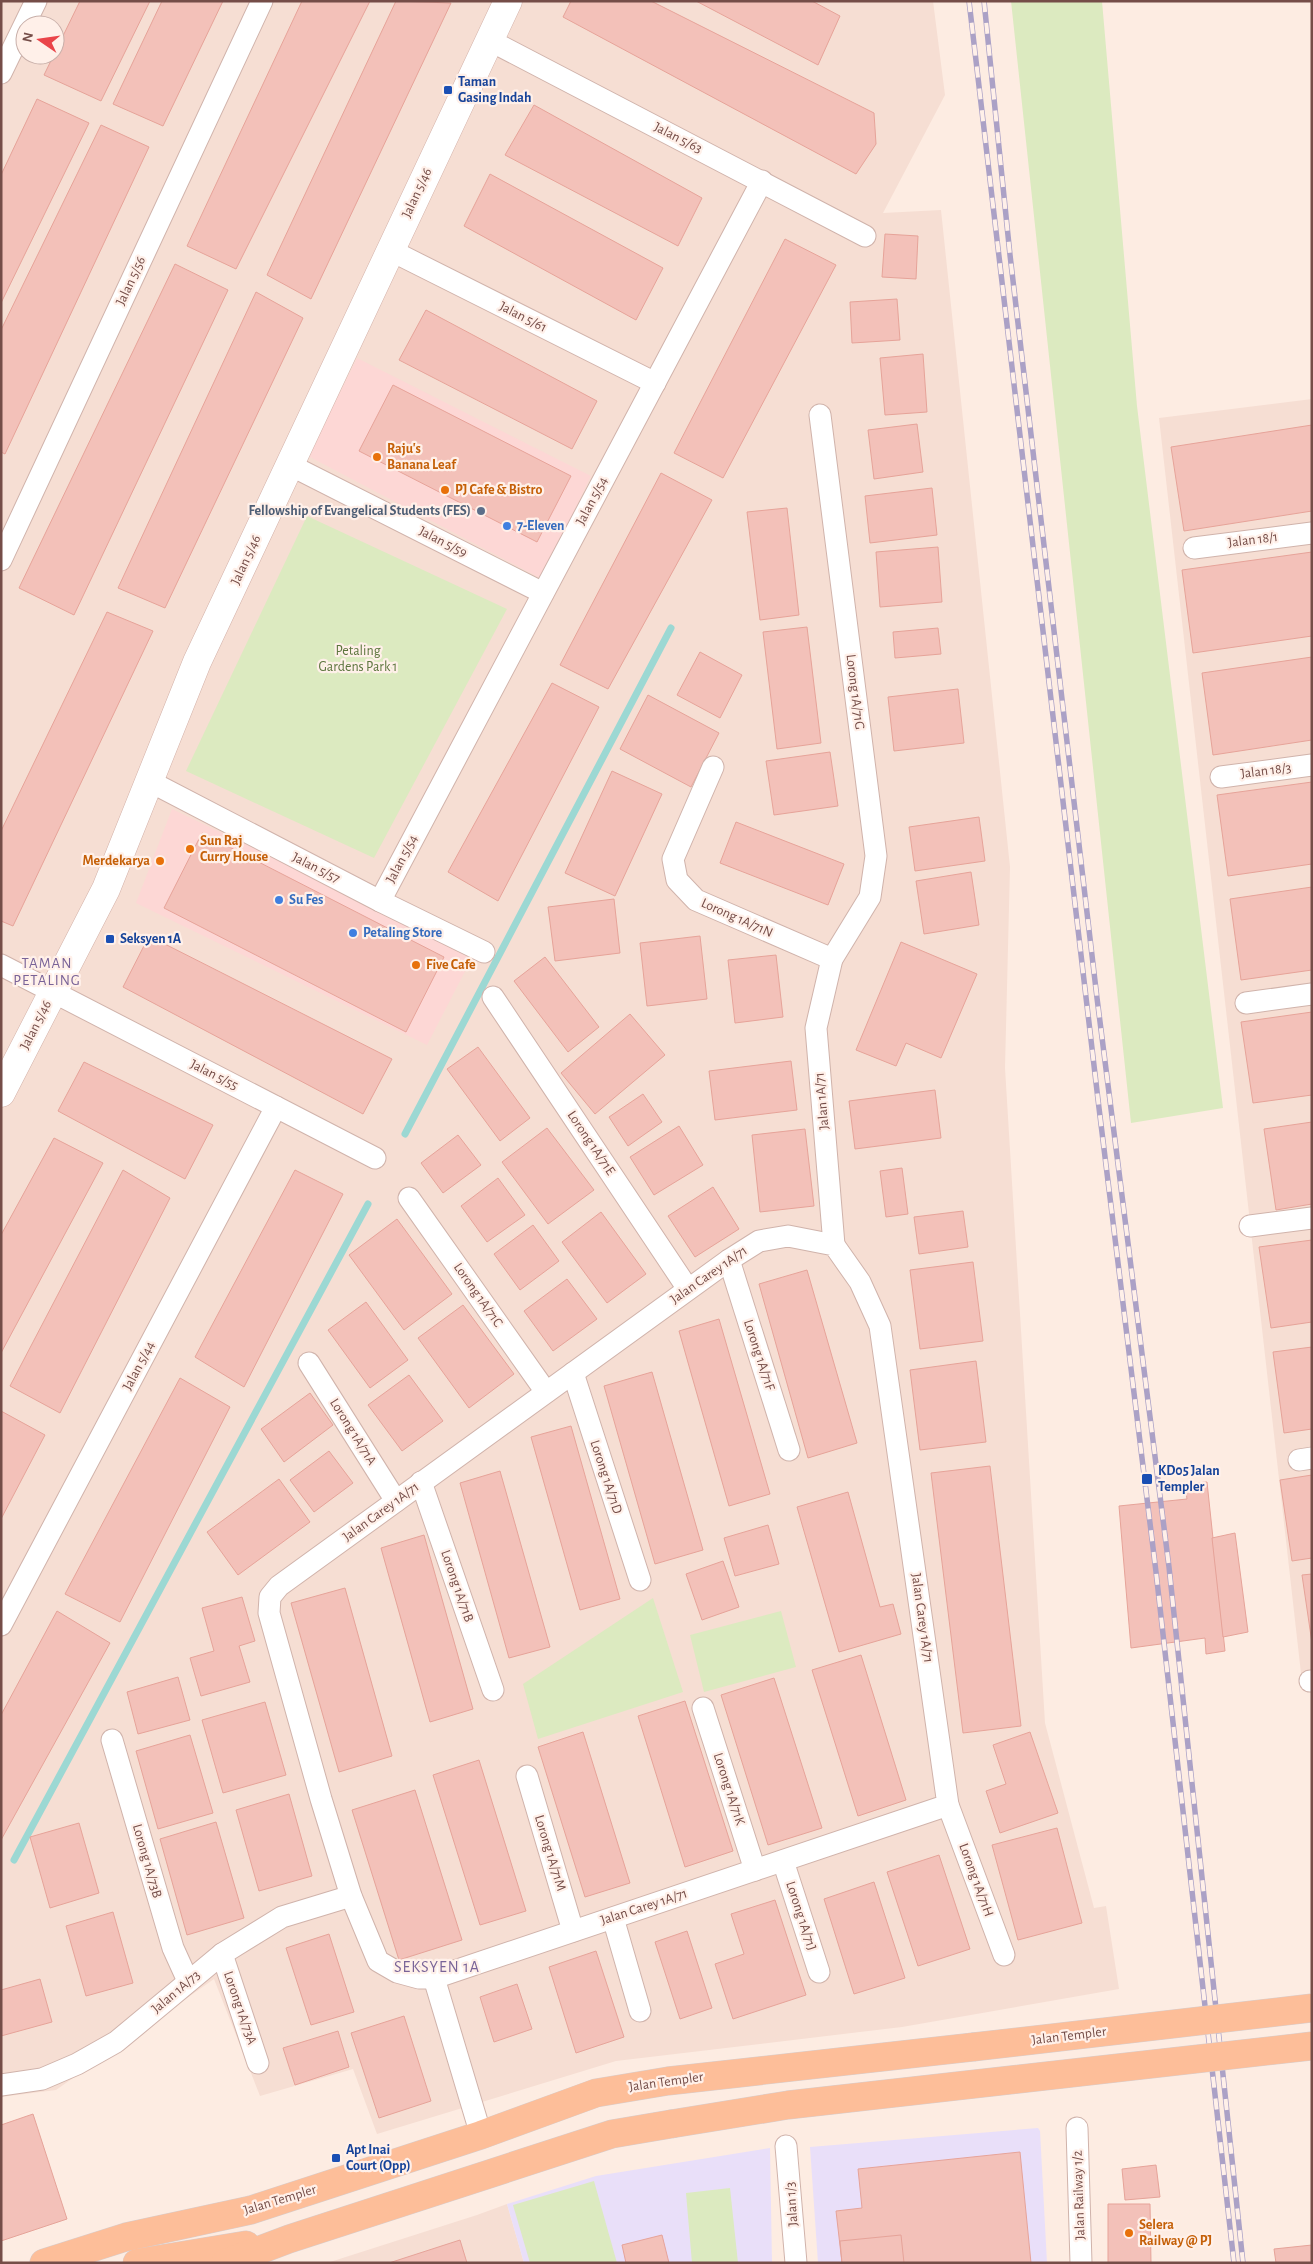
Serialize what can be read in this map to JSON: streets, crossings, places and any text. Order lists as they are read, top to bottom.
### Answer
{
  "streets": {
    "main road": ["Jalan Templer"],
    "street": [
      "Jalan 5/63",
      "Jalan 5/46",
      "Jalan 5/56",
      "Jalan 5/61",
      "Jalan 5/54",
      "Jalan 18/1",
      "Jalan 5/59",
      "Lorong 1A/71G",
      "Jalan 18/3",
      "Jalan 5/57",
      "Lorong 1A/71N",
      "Jalan 5/55",
      "Jalan 1A/71",
      "Lorong 1A/71E",
      "Jalan Carey 1A/71",
      "Lorong 1A/71C",
      "Lorong 1A/71F",
      "Jalan 5/44",
      "Lorong 1A/71A",
      "Lorong 1A/71D",
      "Lorong 1A/71B",
      "Lorong 1A/71K",
      "Lorong 1A/71M",
      "Lorong 1A/73B",
      "Lorong 1A/71H",
      "Lorong 1A/71J",
      "Jalan 1A/73",
      "Lorong 1A/73A",
      "Jalan Railway 1/2",
      "Jalan 1/3"
    ]
  },
  "crossings": [
    ["Jalan 5/63", "Jalan 5/46"],
    ["Jalan 5/63", "Jalan 5/54"],
    ["Jalan 5/46", "Jalan 5/61"],
    ["Jalan 5/46", "Jalan 5/59"],
    ["Jalan 5/46", "Jalan 5/57"],
    ["Jalan 5/46", "Jalan 5/55"],
    ["Jalan 5/61", "Jalan 5/54"],
    ["Jalan 5/54", "Jalan 5/59"],
    ["Jalan 5/54", "Jalan 5/57"],
    ["Lorong 1A/71G", "Lorong 1A/71N"],
    ["Lorong 1A/71G", "Jalan 1A/71"],
    ["Lorong 1A/71N", "Jalan 1A/71"],
    ["Jalan 5/55", "Jalan 5/44"],
    ["Jalan 1A/71", "Jalan Carey 1A/71"],
    ["Lorong 1A/71E", "Jalan Carey 1A/71"],
    ["Jalan Carey 1A/71", "Lorong 1A/71C"],
    ["Jalan Carey 1A/71", "Lorong 1A/71F"],
    ["Jalan Carey 1A/71", "Lorong 1A/71A"],
    ["Jalan Carey 1A/71", "Lorong 1A/71D"],
    ["Jalan Carey 1A/71", "Lorong 1A/71B"],
    ["Jalan Carey 1A/71", "Lorong 1A/71K"],
    ["Jalan Carey 1A/71", "Lorong 1A/71M"],
    ["Jalan Carey 1A/71", "Lorong 1A/71H"],
    ["Jalan Carey 1A/71", "Lorong 1A/71J"],
    ["Jalan Carey 1A/71", "Jalan 1A/73"],
    ["Lorong 1A/73B", "Jalan 1A/73"],
    ["Jalan 1A/73", "Lorong 1A/73A"]
  ],
  "districts": ["TAMAN PETALING", "SEKSYEN 1A"],
  "parks": ["Petaling Gardens Park 1"],
  "places": {
    "transit": [
      "Taman Gasing Indah",
      "Seksyen 1A",
      "KD05 Jalan Templer",
      "Apt Inai Court (Opp)"
    ],
    "other": [
      "Raju's Banana Leaf",
      "PJ Cafe & Bistro",
      "Fellowship of Evangelical Students (FES)",
      "7-Eleven",
      "Sun Raj Curry House",
      "Merdekarya",
      "Su Fes",
      "Petaling Store",
      "Five Cafe",
      "Selera Railway @ PJ"
    ]
  },
  "north": "left"
}
